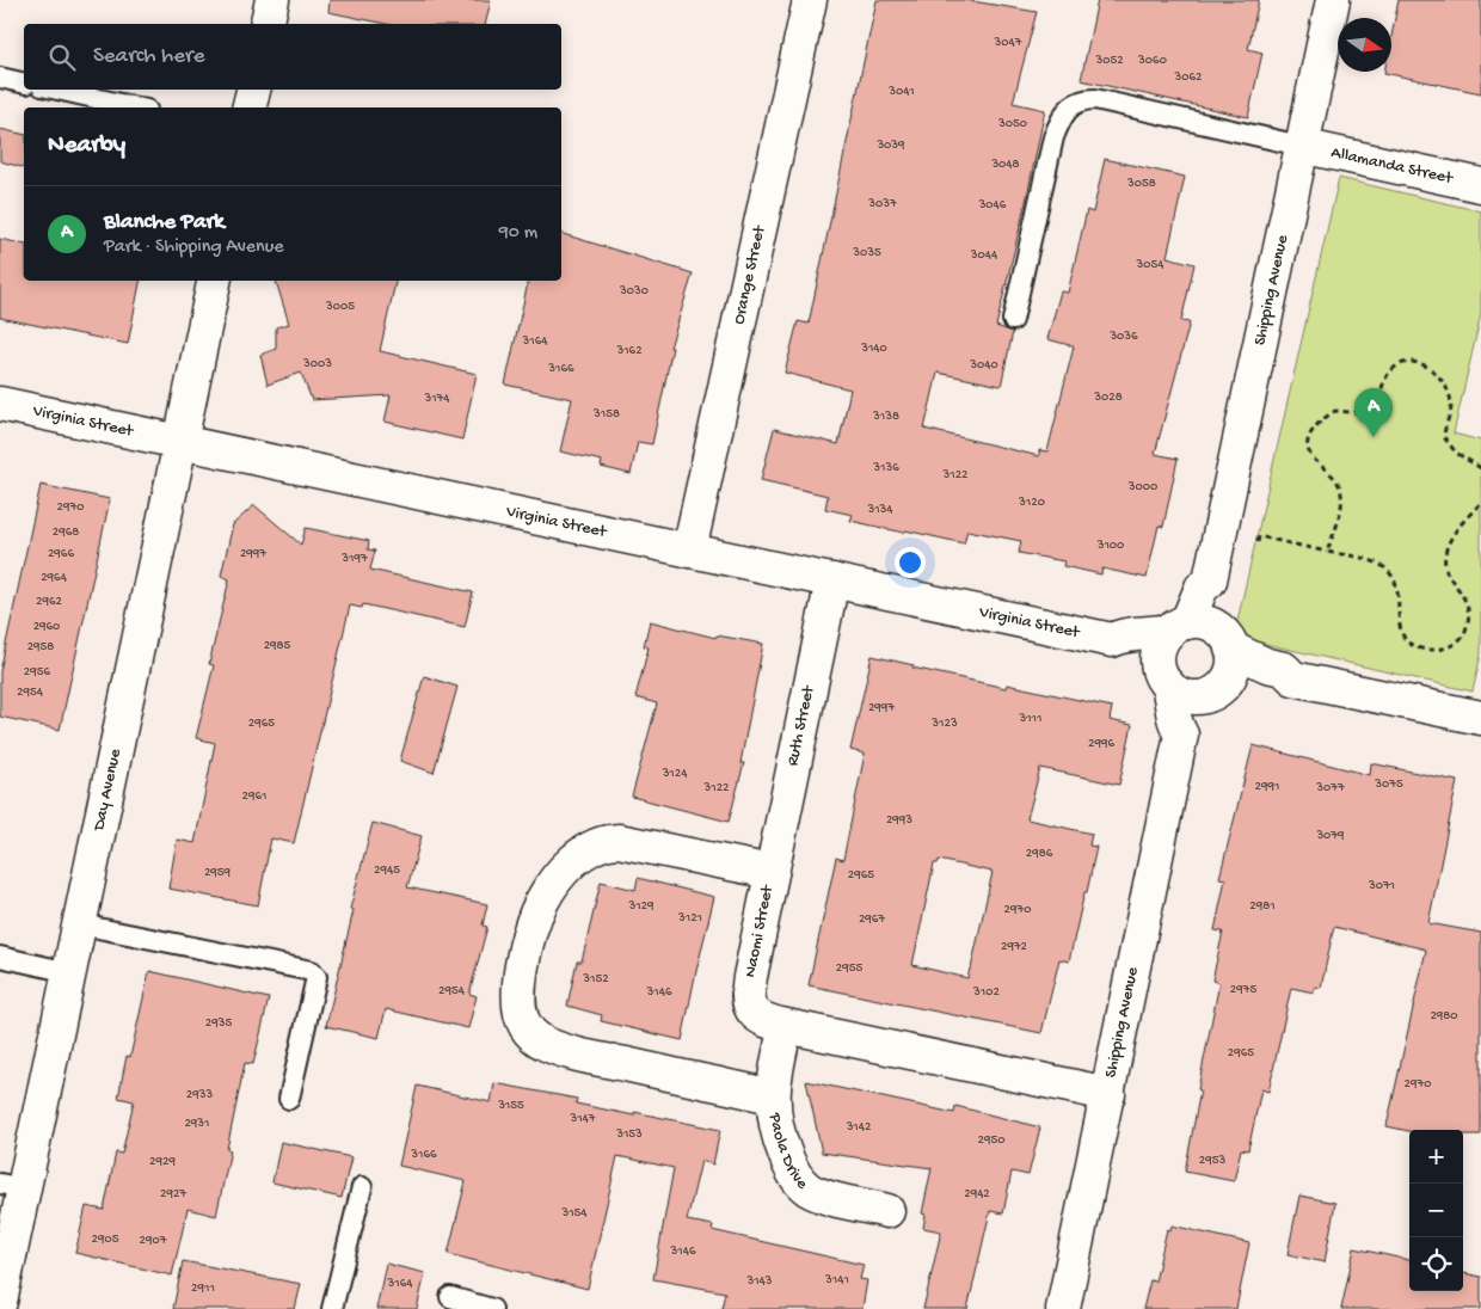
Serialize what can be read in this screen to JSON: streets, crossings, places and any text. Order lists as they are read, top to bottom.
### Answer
{
  "streets": {
    "street": [
      "Allamanda Street",
      "Orange Street",
      "Shipping Avenue",
      "Virginia Street",
      "Ruth Street",
      "Day Avenue",
      "Naomi Street",
      "Paola Drive"
    ]
  },
  "crossings": [
    ["Allamanda Street", "Shipping Avenue"],
    ["Orange Street", "Virginia Street"],
    ["Shipping Avenue", "Virginia Street"],
    ["Shipping Avenue", "Naomi Street"],
    ["Virginia Street", "Ruth Street"],
    ["Virginia Street", "Day Avenue"],
    ["Ruth Street", "Naomi Street"],
    ["Naomi Street", "Paola Drive"]
  ],
  "house_numbers": [
    "3047",
    "3052",
    "3060",
    "3062",
    "3041",
    "3050",
    "3039",
    "3048",
    "3058",
    "3037",
    "3046",
    "3035",
    "3044",
    "3054",
    "3030",
    "3005",
    "3036",
    "3164",
    "3140",
    "3162",
    "3003",
    "3040",
    "3166",
    "3028",
    "3174",
    "3158",
    "3138",
    "3136",
    "3122",
    "3000",
    "3120",
    "2970",
    "3134",
    "2968",
    "3100",
    "2966",
    "2997",
    "3197",
    "2964",
    "2962",
    "2960",
    "2985",
    "2958",
    "2956",
    "2954",
    "2997",
    "3111",
    "2965",
    "3123",
    "2996",
    "3124",
    "3075",
    "2991",
    "3122",
    "3077",
    "2961",
    "2993",
    "3079",
    "2986",
    "2945",
    "2959",
    "2965",
    "3071",
    "3129",
    "2981",
    "2970",
    "3121",
    "2967",
    "2972",
    "2955",
    "3152",
    "2975",
    "2954",
    "3146",
    "3102",
    "2980",
    "2935",
    "2965",
    "2970",
    "2933",
    "3155",
    "3147",
    "2931",
    "3142",
    "3153",
    "2950",
    "3166",
    "2953",
    "2929",
    "2927",
    "2942",
    "3154",
    "2905",
    "2907",
    "3146",
    "3141",
    "3143",
    "3164",
    "2911"
  ],
  "north": "right",
  "page": {
    "search": "Search here",
    "heading": "Nearby",
    "list": [
      {
        "mark": "A",
        "name": "Blanche Park",
        "note": "Park · Shipping Avenue",
        "value": "90 m"
      }
    ],
    "pins": "A",
    "map_buttons": ["+", "−"]
  }
}
